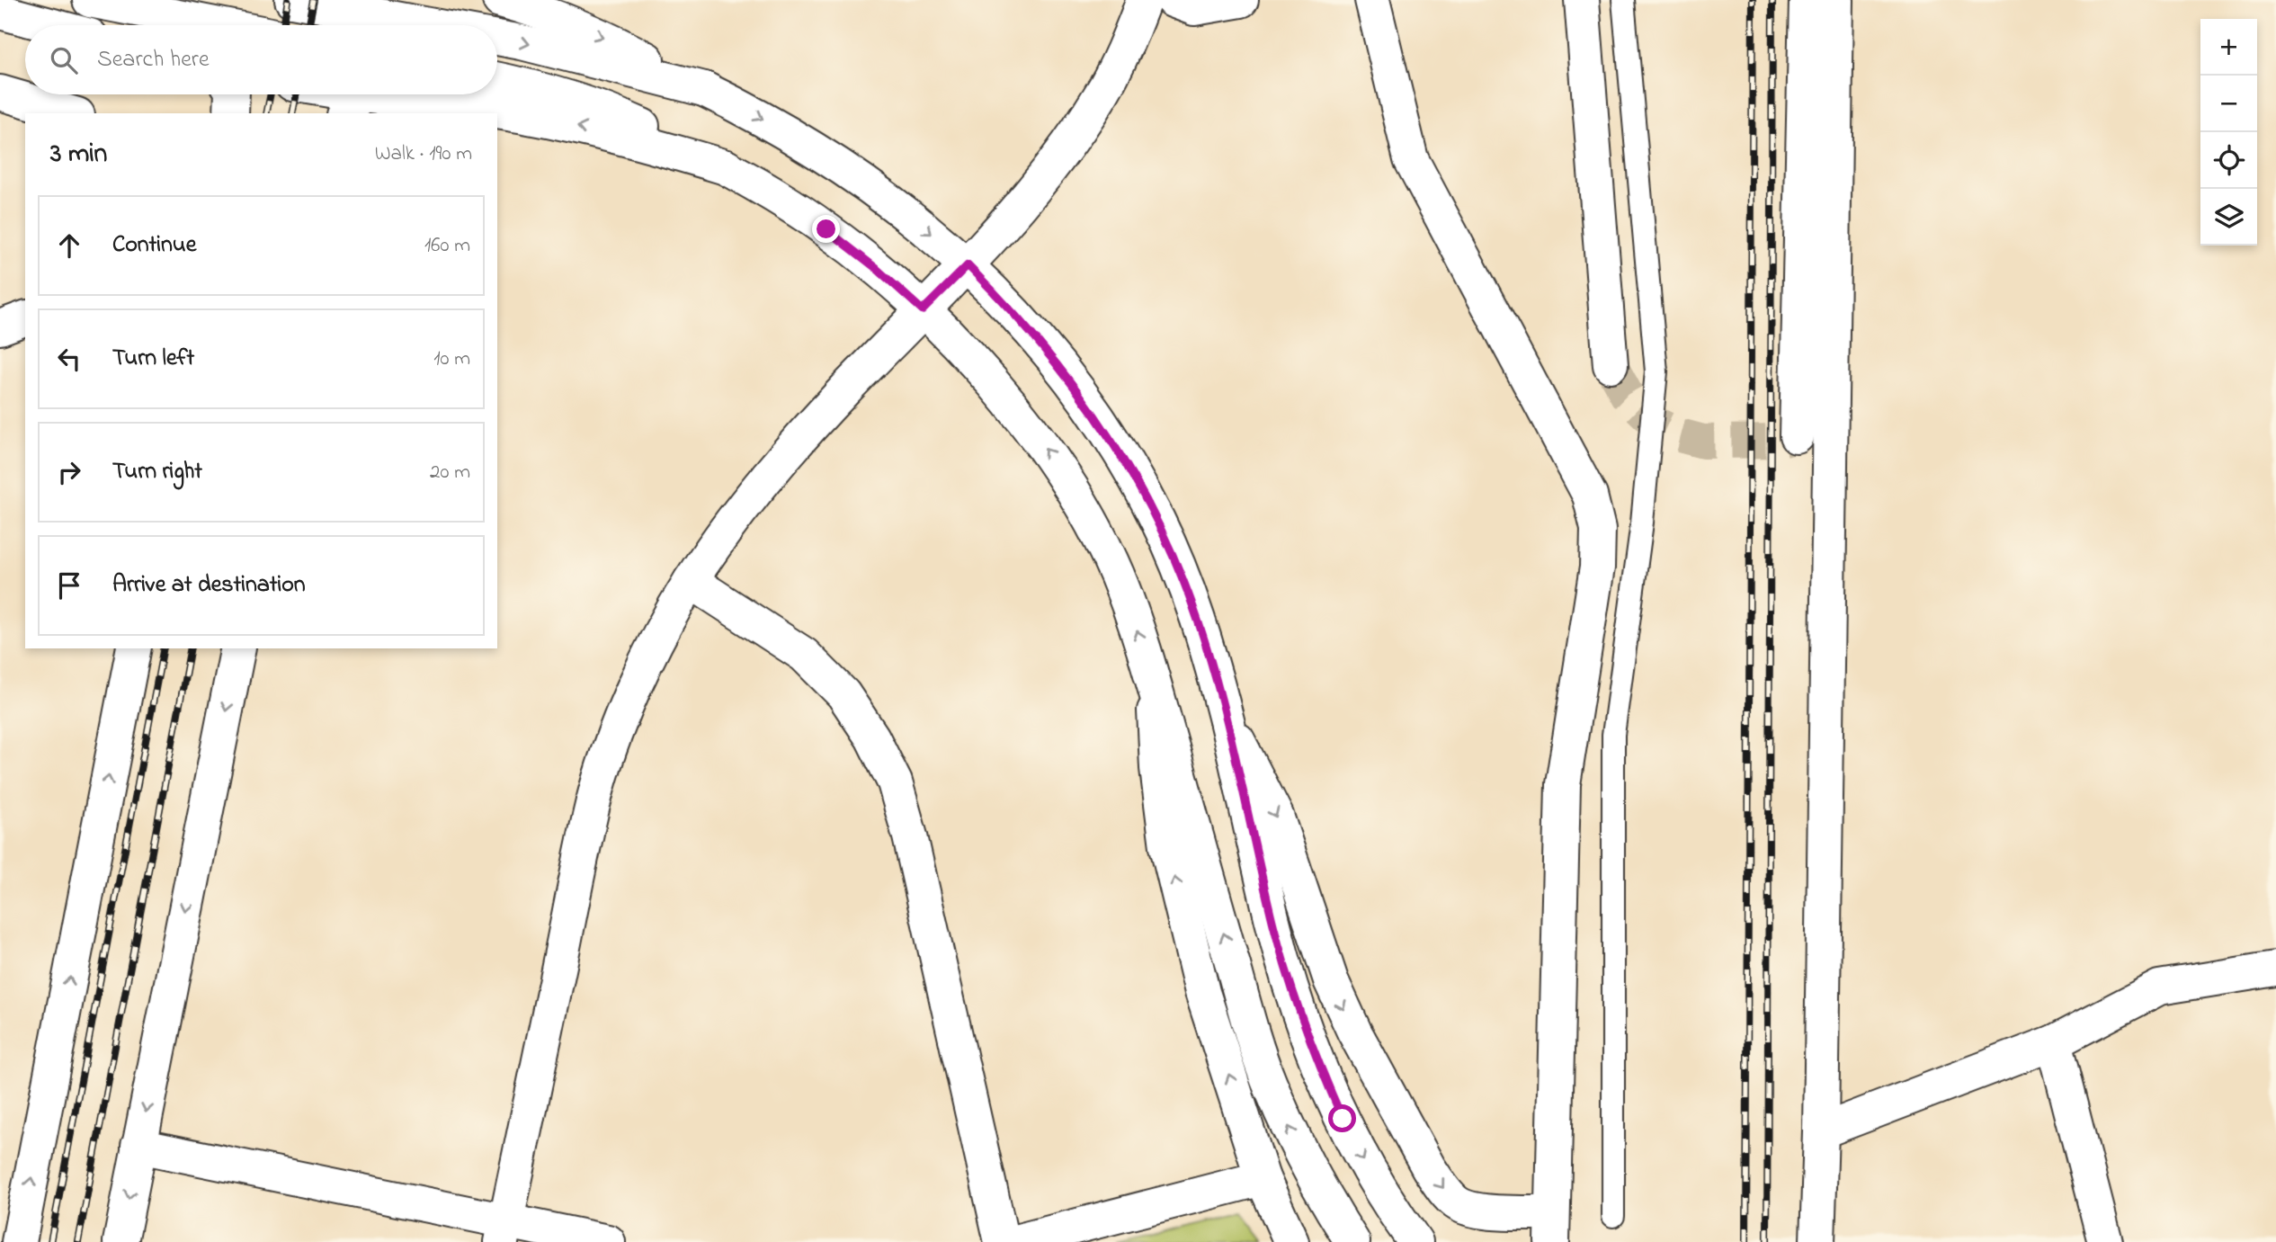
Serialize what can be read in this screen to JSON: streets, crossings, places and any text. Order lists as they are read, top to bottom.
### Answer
{
  "page": {
    "map_buttons": ["+", "−"],
    "search": "Search here",
    "heading": ["3 min", "Walk · 190 m"],
    "list": [
      ["Continue", "160 m"],
      ["Turn left", "10 m"],
      ["Turn right", "20 m"],
      "Arrive at destination"
    ]
  }
}
